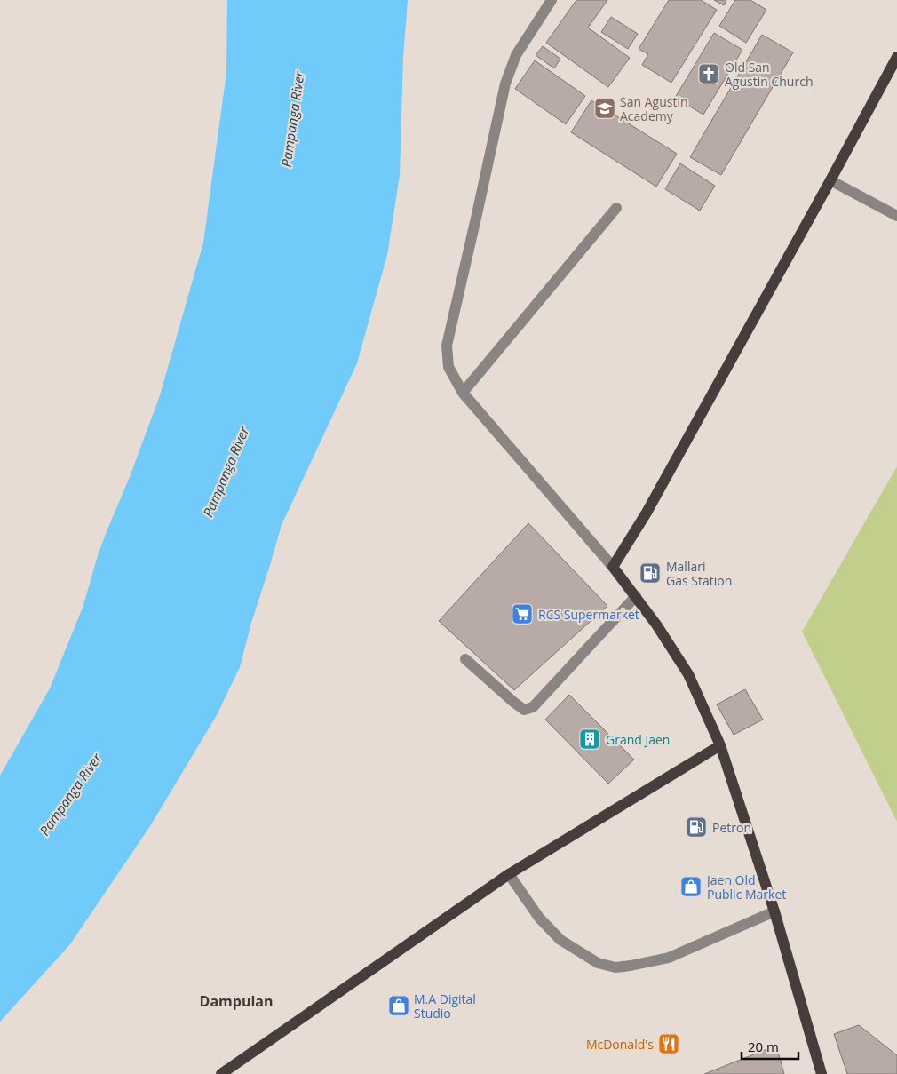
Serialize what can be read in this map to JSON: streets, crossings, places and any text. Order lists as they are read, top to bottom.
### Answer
{
  "districts": ["Dampulan"],
  "water": ["Pampanga River"],
  "places": {
    "church": ["Old San Agustin Church"],
    "school or university": ["San Agustin Academy"],
    "fuel station": ["Mallari Gas Station", "Petron"],
    "supermarket": ["RCS Supermarket"],
    "building": ["Grand Jaen"],
    "shop": ["Jaen Old Public Market", "M.A Digital Studio"],
    "restaurant": ["McDonald's"]
  },
  "scale_bar": "20 m"
}
